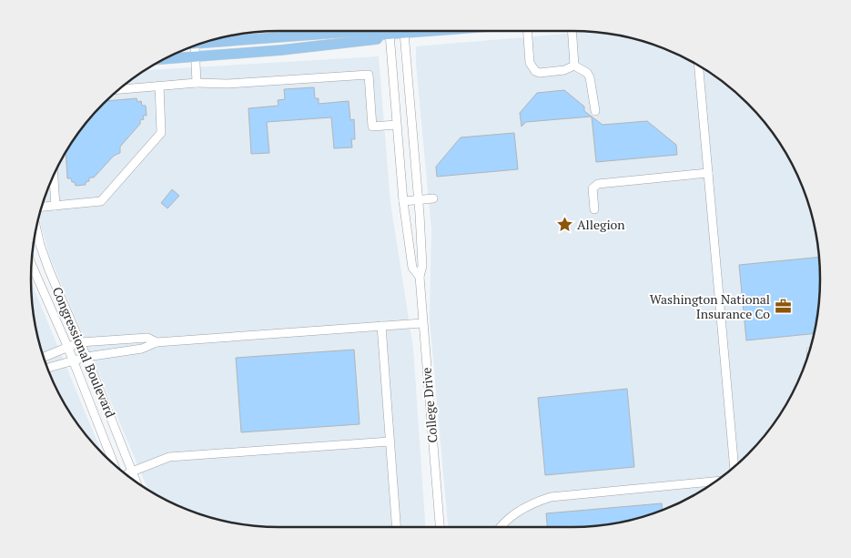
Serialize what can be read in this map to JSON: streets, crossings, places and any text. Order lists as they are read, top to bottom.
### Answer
{
  "streets": {
    "street": ["Congressional Boulevard", "College Drive"]
  },
  "places": {
    "place": ["Allegion"],
    "office": ["Washington National Insurance Co"]
  }
}
